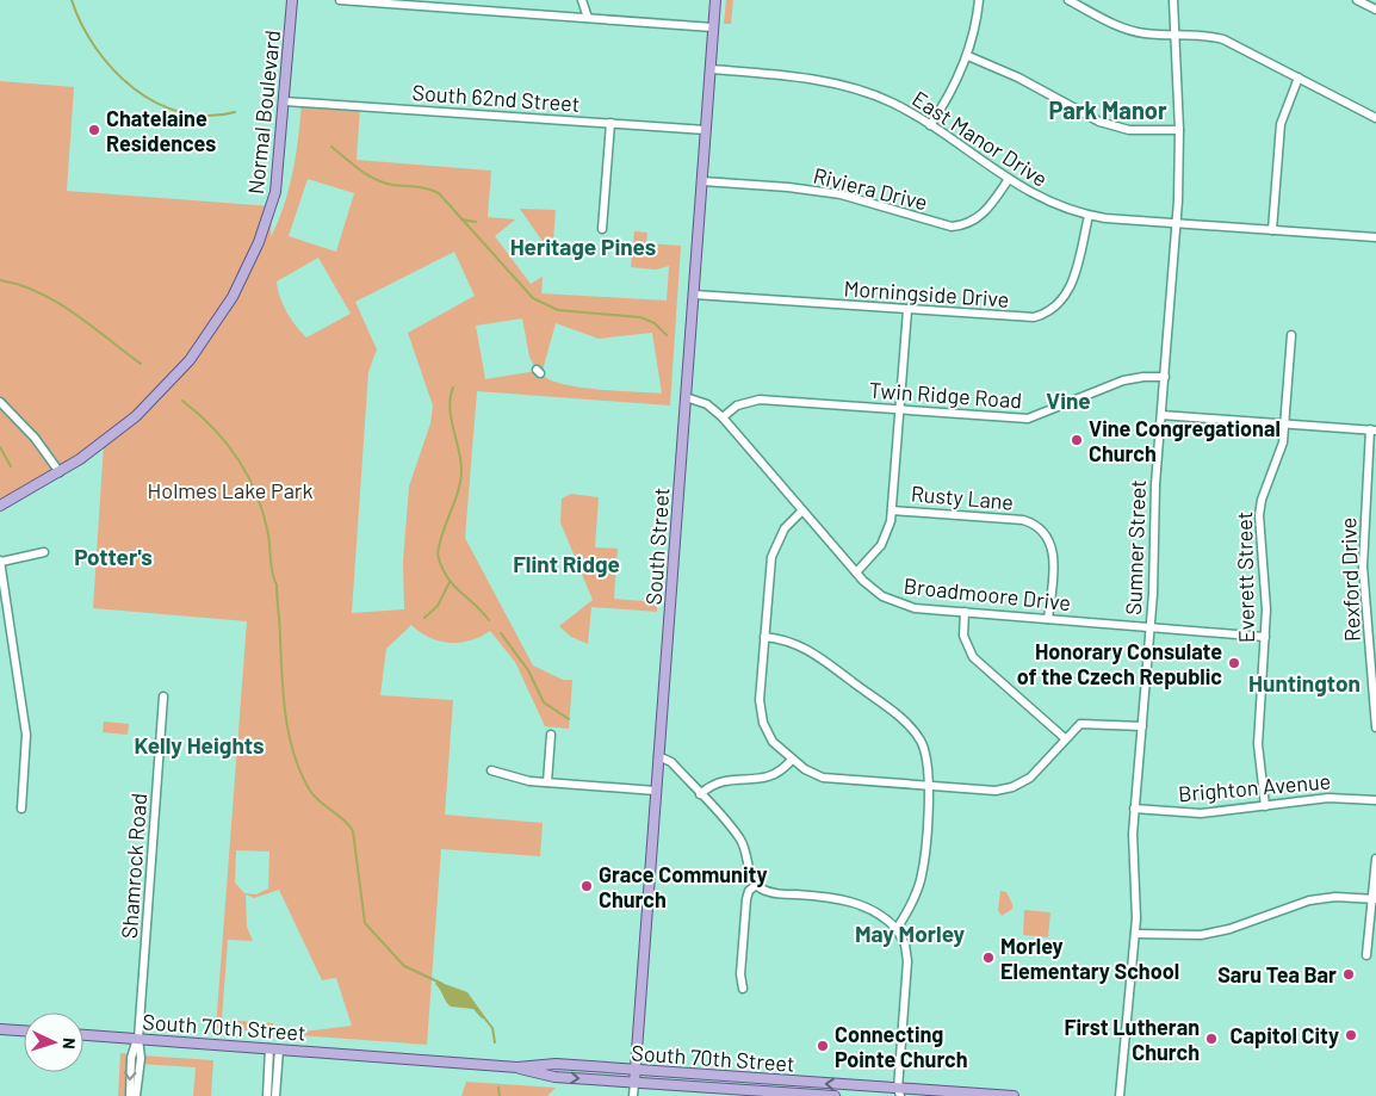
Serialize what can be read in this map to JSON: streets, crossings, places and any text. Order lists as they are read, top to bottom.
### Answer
{
  "streets": {
    "main road": ["Normal Boulevard", "South Street", "South 70th Street"],
    "street": [
      "South 62nd Street",
      "East Manor Drive",
      "Riviera Drive",
      "Morningside Drive",
      "Twin Ridge Road",
      "Rusty Lane",
      "Sumner Street",
      "Everett Street",
      "Rexford Drive",
      "Broadmoore Drive",
      "Brighton Avenue",
      "Shamrock Road"
    ]
  },
  "crossings": [
    ["South 62nd Street", "Normal Boulevard"],
    ["South 62nd Street", "South Street"],
    ["East Manor Drive", "Riviera Drive"],
    ["East Manor Drive", "Morningside Drive"],
    ["East Manor Drive", "South Street"],
    ["East Manor Drive", "Sumner Street"],
    ["Riviera Drive", "South Street"],
    ["Morningside Drive", "South Street"],
    ["Twin Ridge Road", "Sumner Street"],
    ["Twin Ridge Road", "Broadmoore Drive"],
    ["Rusty Lane", "Broadmoore Drive"],
    ["South Street", "Broadmoore Drive"],
    ["South Street", "South 70th Street"],
    ["Sumner Street", "Broadmoore Drive"],
    ["Sumner Street", "Brighton Avenue"],
    ["Everett Street", "Broadmoore Drive"],
    ["Everett Street", "Brighton Avenue"],
    ["Shamrock Road", "South 70th Street"]
  ],
  "districts": [
    "Park Manor",
    "Heritage Pines",
    "Vine",
    "Potter's",
    "Flint Ridge",
    "Huntington",
    "Kelly Heights",
    "May Morley"
  ],
  "parks": ["Holmes Lake Park"],
  "places": [
    "Chatelaine Residences",
    "Vine Congregational Church",
    "Honorary Consulate of the Czech Republic",
    "Grace Community Church",
    "Morley Elementary School",
    "Saru Tea Bar",
    "Capitol City",
    "First Lutheran Church",
    "Connecting Pointe Church"
  ],
  "north": "right"
}
